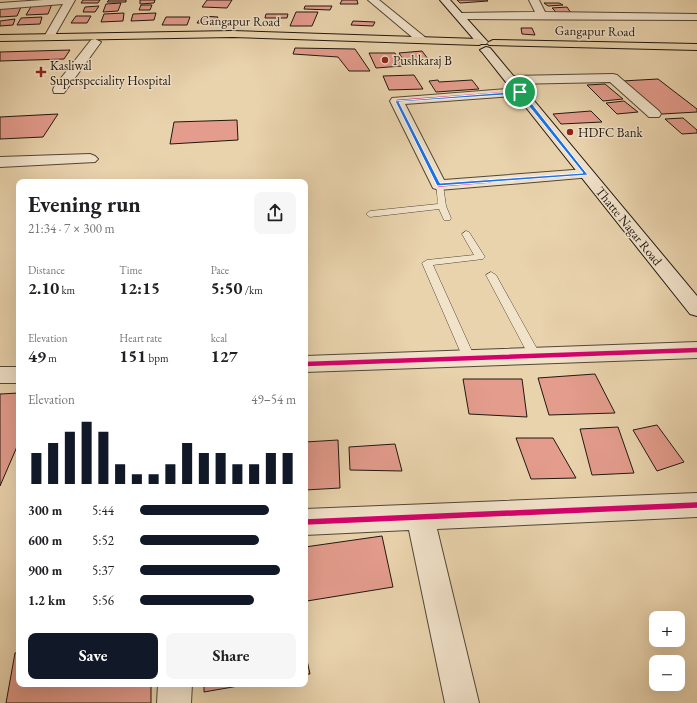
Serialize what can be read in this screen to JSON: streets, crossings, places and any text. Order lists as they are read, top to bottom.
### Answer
{
  "streets": {
    "main road": ["Gangapur Road"],
    "street": ["Thatte Nagar Road"]
  },
  "crossings": [
    ["Gangapur Road", "Thatte Nagar Road"]
  ],
  "places": {
    "other": ["Pushkaraj B", "HDFC Bank"],
    "health": ["Kasliwal Superspeciality Hospital"]
  },
  "page": {
    "heading": ["Evening run", "21:34 · 7 × 300 m"],
    "stats": [
      ["Distance", "2.10 km"],
      ["Time", "12:15"],
      ["Pace", "5:50 /km"],
      ["Elevation", "49 m"],
      ["Heart rate", "151 bpm"],
      ["kcal", "127"]
    ],
    "chart": ["Elevation", "49–54 m"],
    "list": [
      {
        "name": "300 m",
        "note": "5:44"
      },
      {
        "name": "600 m",
        "note": "5:52"
      },
      {
        "name": "900 m",
        "note": "5:37"
      },
      {
        "name": "1.2 km",
        "note": "5:56"
      }
    ],
    "map_buttons": ["+", "−"],
    "buttons": ["Save", "Share"]
  }
}
